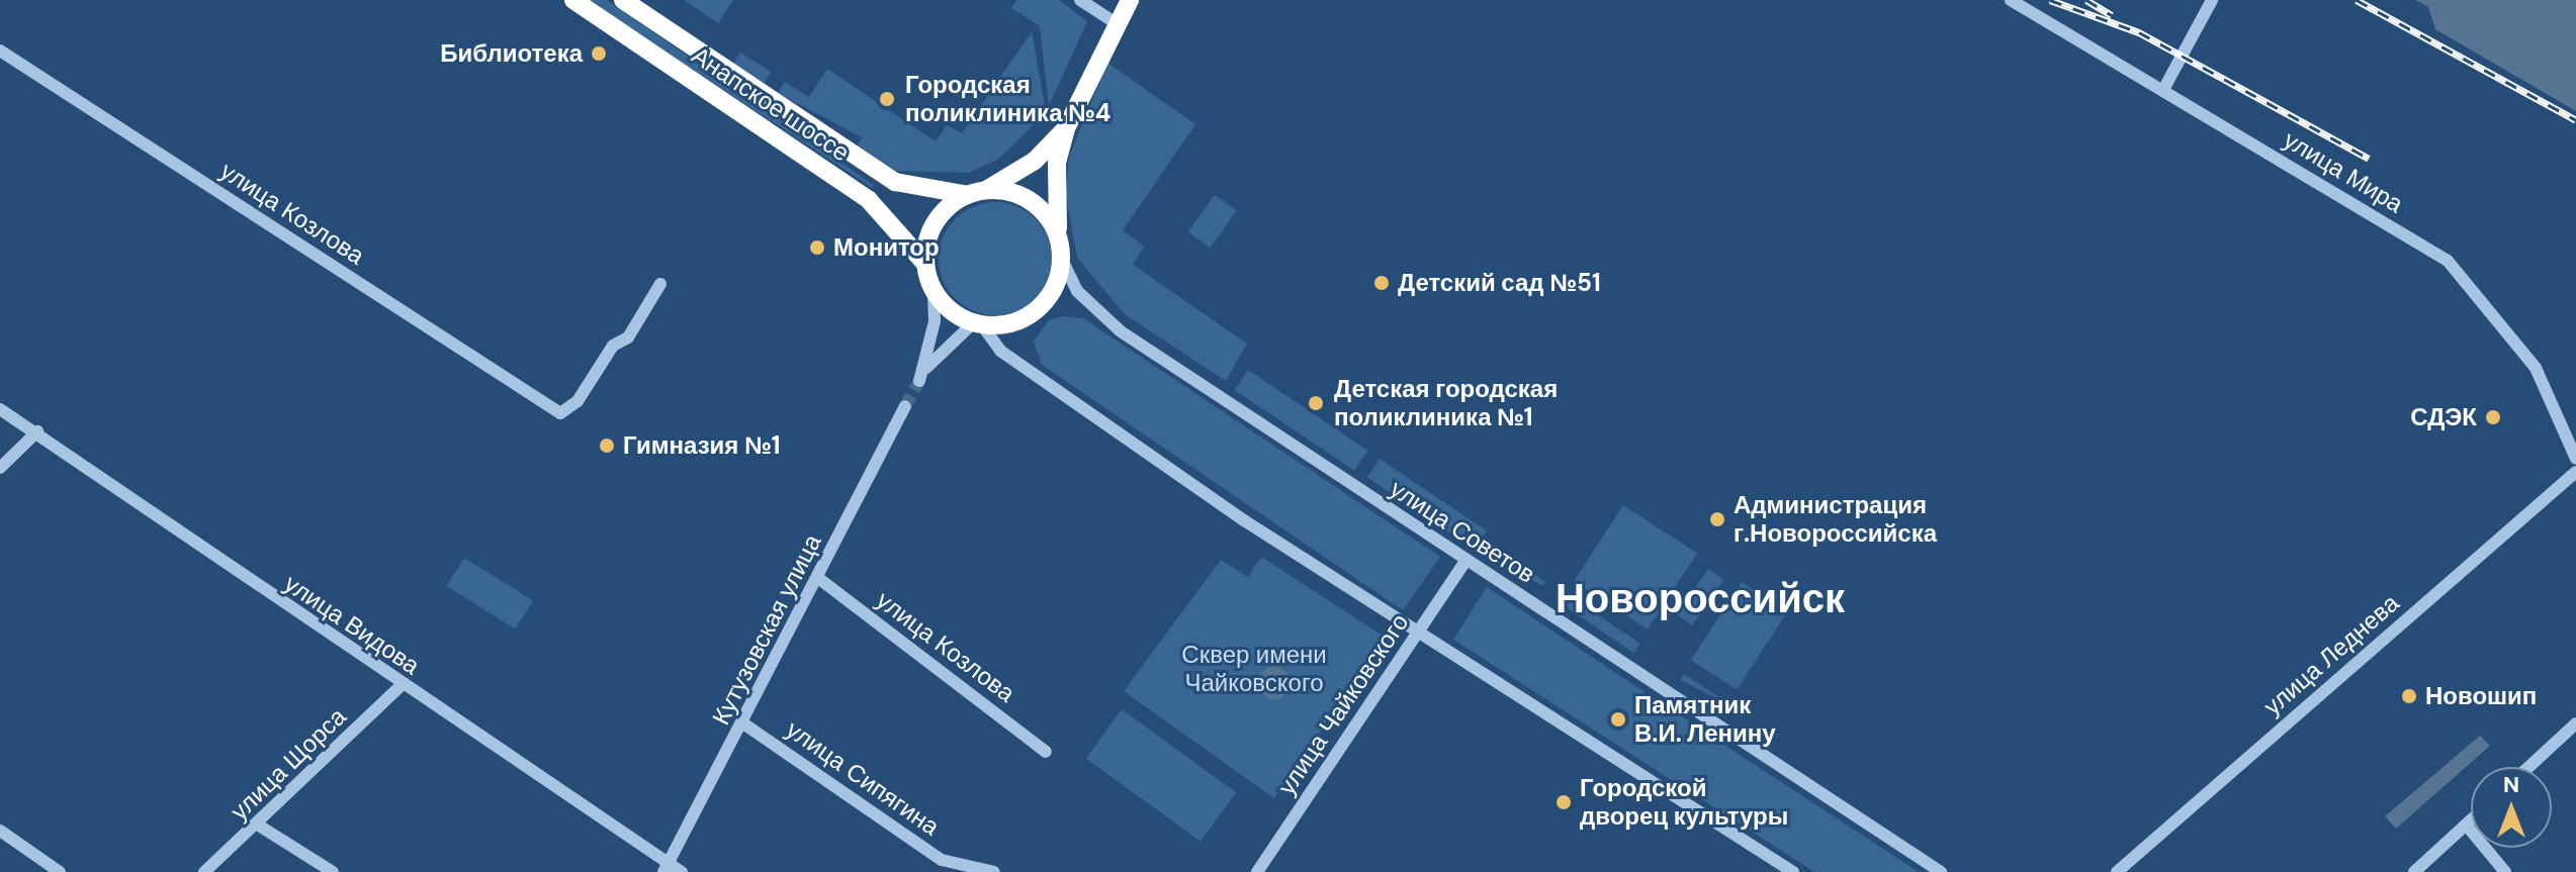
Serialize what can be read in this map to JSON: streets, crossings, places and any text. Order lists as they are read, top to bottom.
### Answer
{
  "streets": {
    "highway": ["Анапское шоссе"],
    "street": [
      "улица Мира",
      "улица Козлова",
      "улица Советов",
      "улица Видова",
      "Кутузовская улица",
      "улица Леднева",
      "улица Чайковского",
      "улица Щорса",
      "улица Сипягина"
    ]
  },
  "crossings": [
    ["Анапское шоссе", "улица Советов"],
    ["улица Козлова", "Кутузовская улица"],
    ["улица Советов", "улица Чайковского"],
    ["улица Видова", "Кутузовская улица"],
    ["улица Видова", "улица Щорса"],
    ["Кутузовская улица", "улица Сипягина"]
  ],
  "districts": ["Новороссийск"],
  "parks": ["Сквер имени Чайковского"],
  "places": [
    "Библиотека",
    "Городская поликлиника №4",
    "Монитор",
    "Детский сад №51",
    "Детская городская поликлиника №1",
    "СДЭК",
    "Гимназия №1",
    "Администрация г.Новороссийска",
    "Новошип",
    "Памятник В.И. Ленину",
    "Городской дворец культуры"
  ],
  "north": "top"
}
